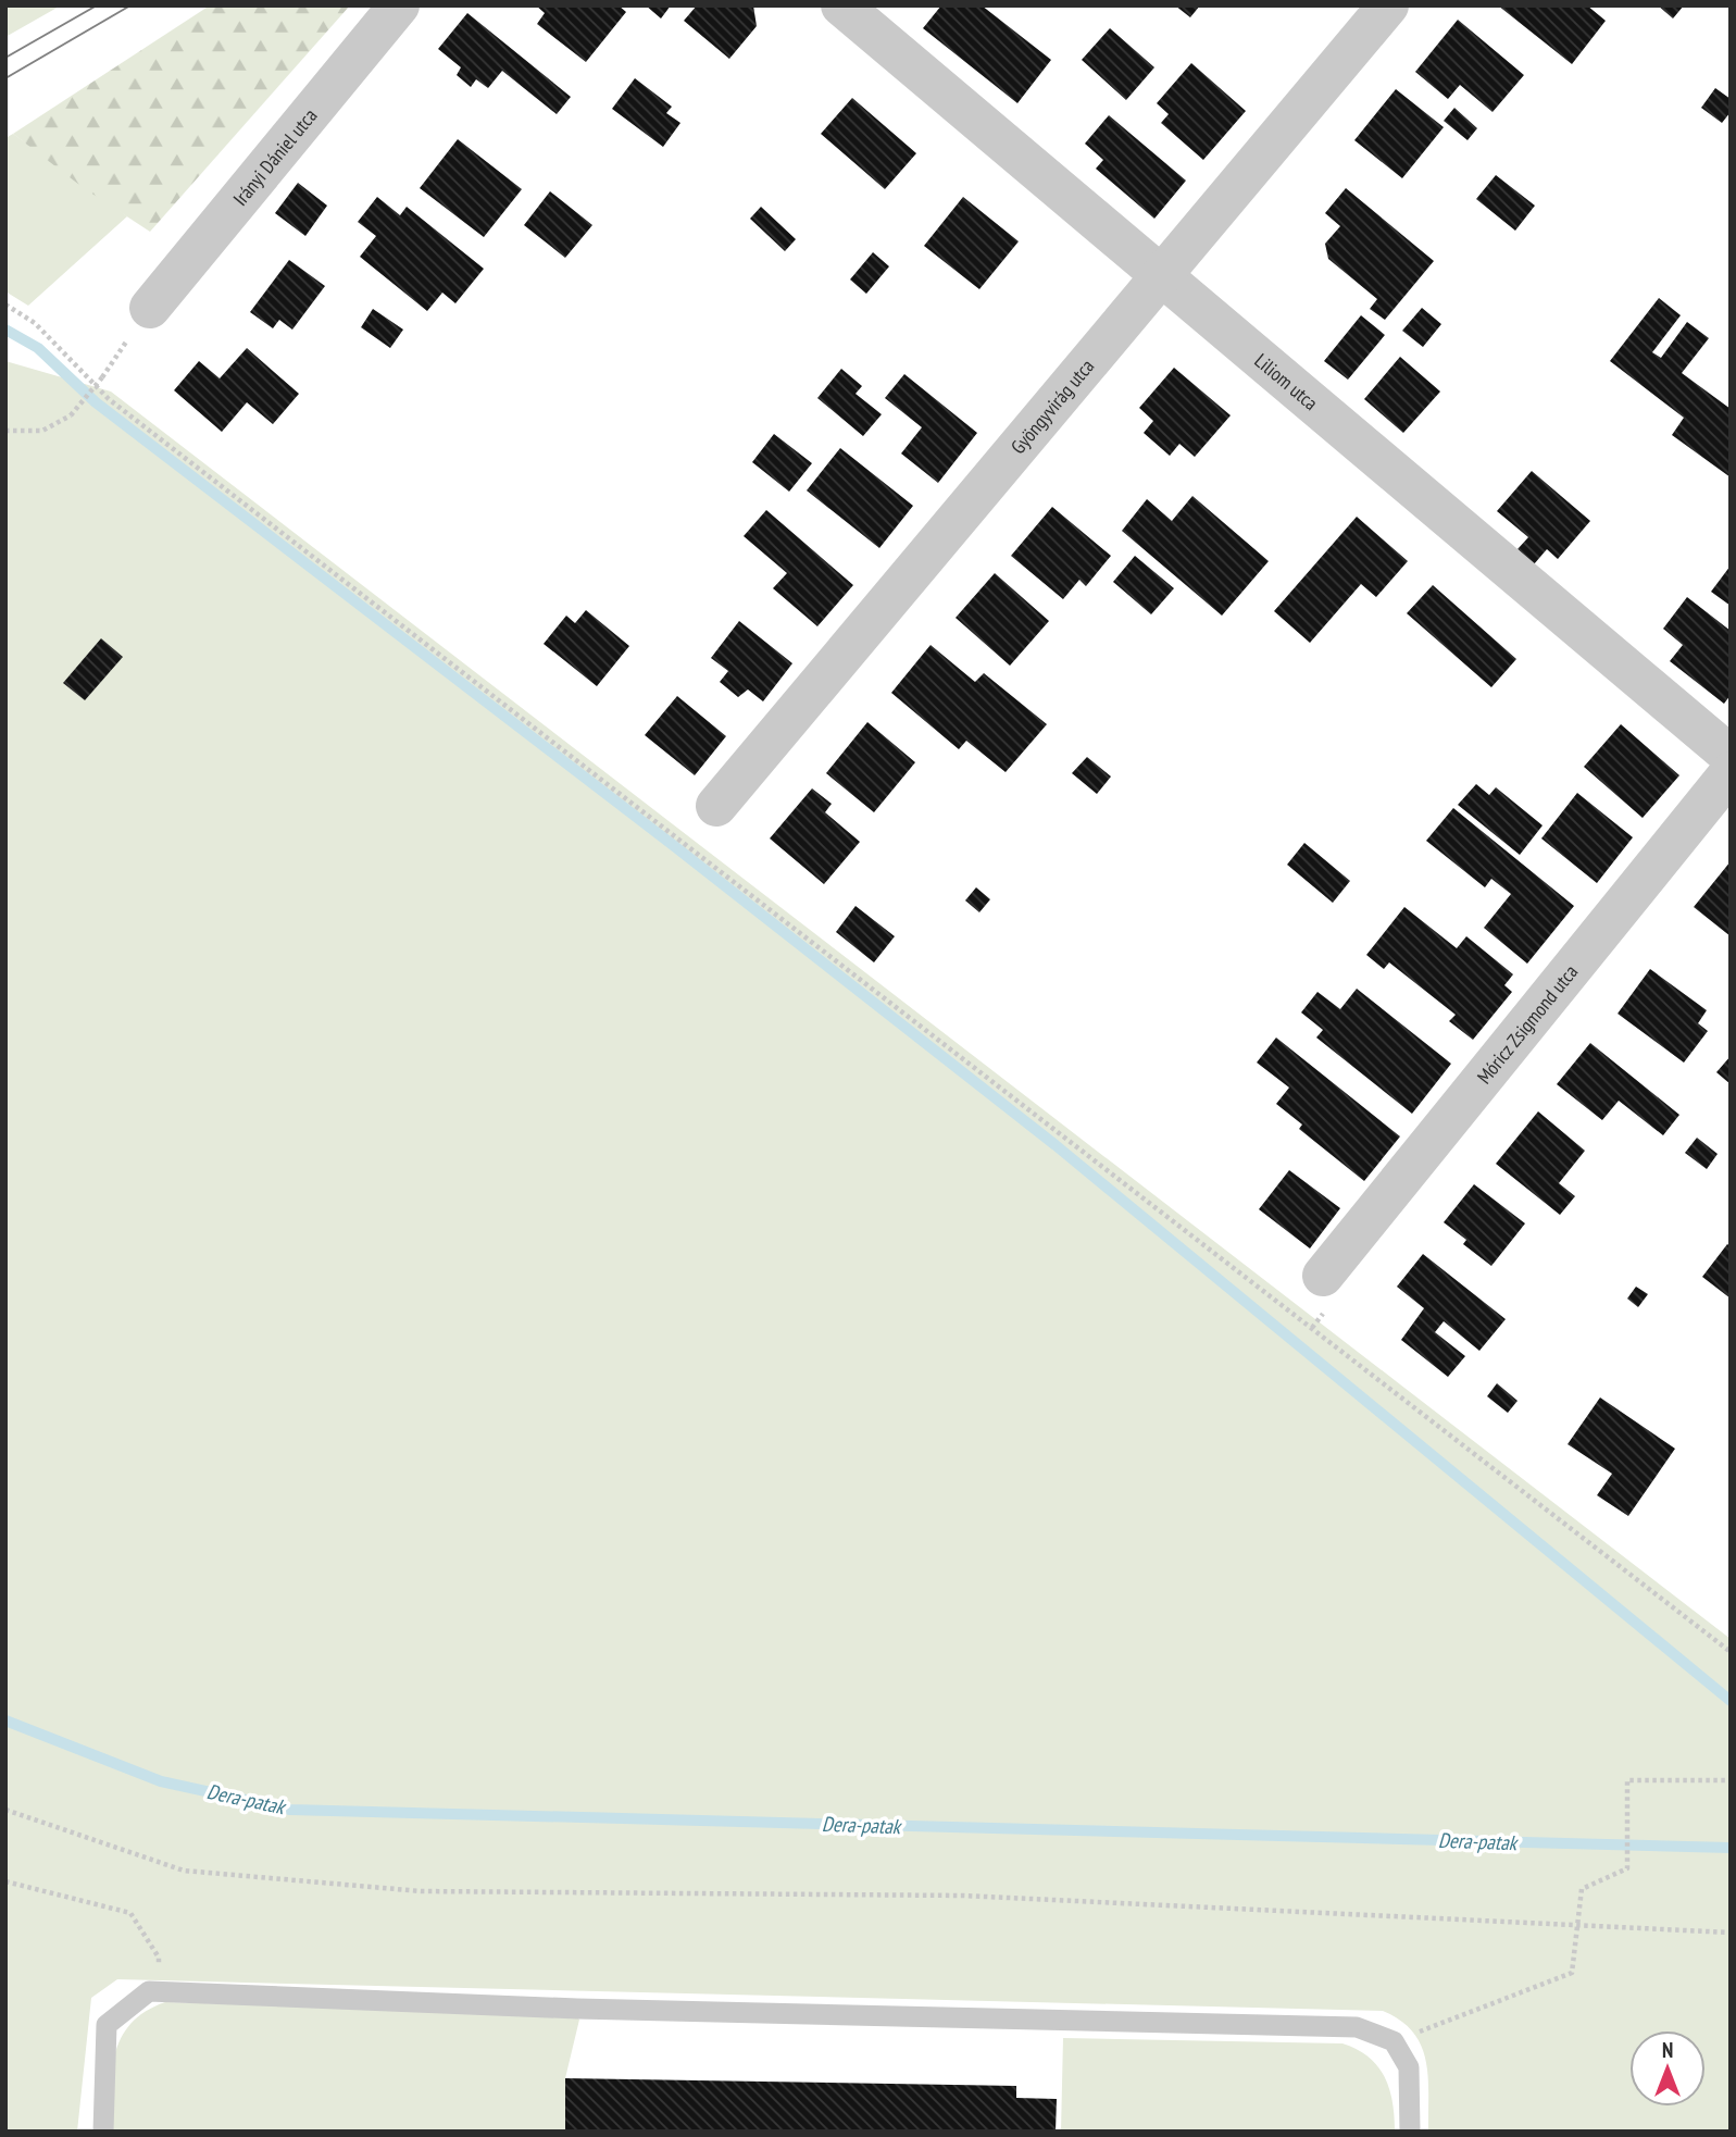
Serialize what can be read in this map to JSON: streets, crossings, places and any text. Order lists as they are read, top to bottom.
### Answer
{
  "streets": {
    "street": [
      "Irányi Dániel utca",
      "Liliom utca",
      "Gyöngyvirág utca",
      "Móricz Zsigmond utca"
    ]
  },
  "crossings": [
    ["Liliom utca", "Gyöngyvirág utca"]
  ],
  "water": ["Dera-patak"],
  "north": "top"
}
